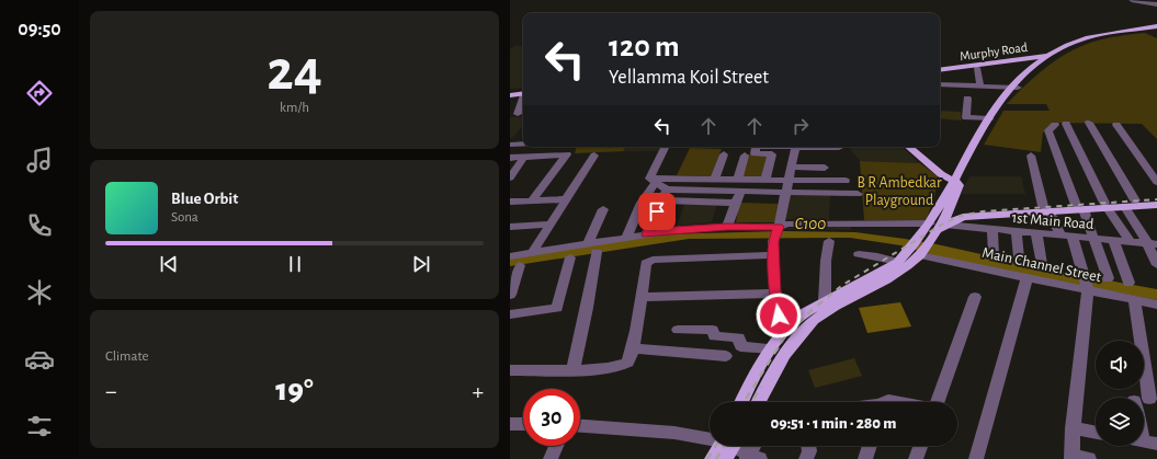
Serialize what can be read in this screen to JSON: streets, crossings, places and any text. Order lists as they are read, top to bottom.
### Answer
{
  "streets": {
    "main road": ["Murphy Road"],
    "street": ["1st Main Road", "Main Channel Street"]
  },
  "water": ["C100"],
  "parks": ["B R Ambedkar Playground"],
  "page": {
    "tabs": "09:50",
    "tile": [
      ["24", "km/h"],
      "Climate"
    ],
    "turn": ["120 m", "Yellamma Koil Street"],
    "song": ["Blue Orbit", "Sona"],
    "heat": ["−", "19°", "+"],
    "limit": "30",
    "trip": "09:51 · 1 min · 280 m"
  }
}
